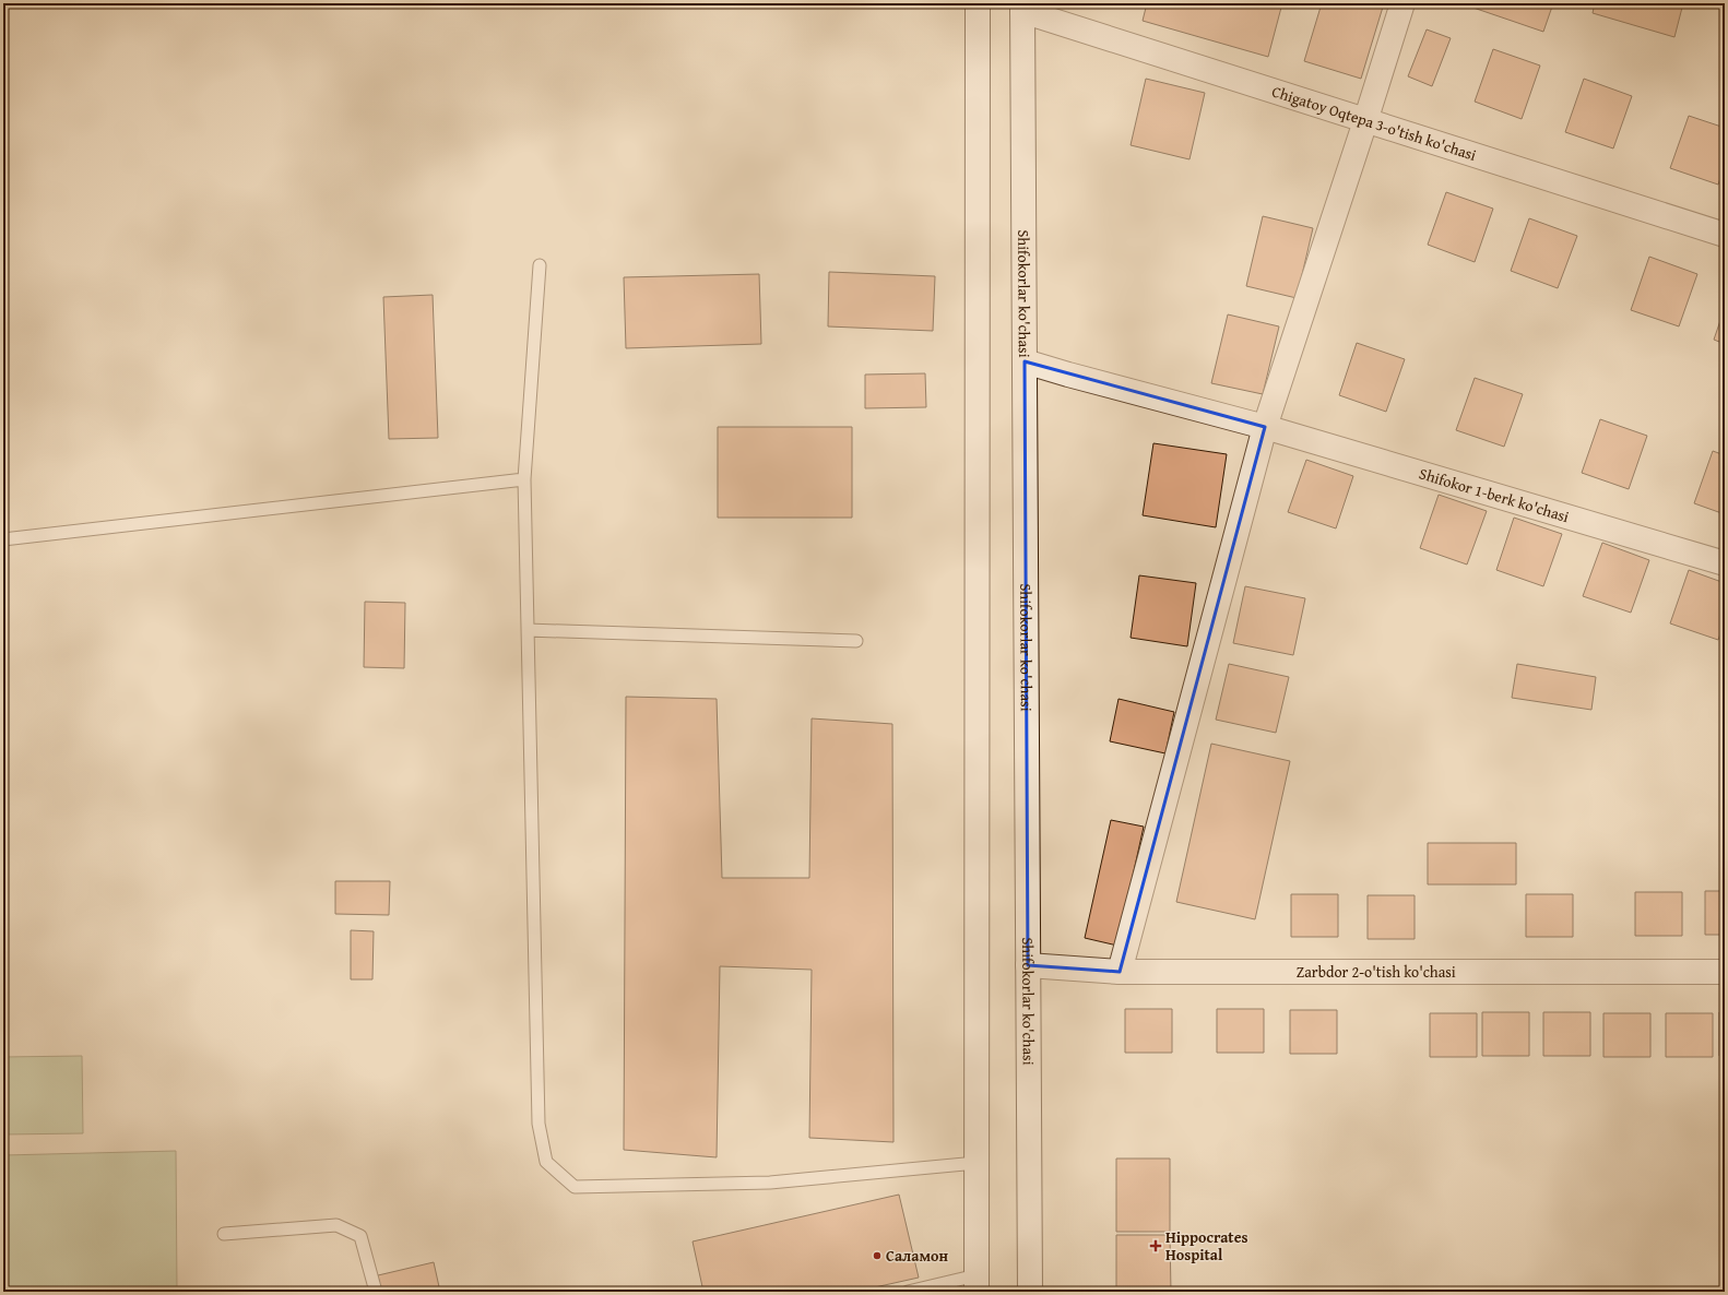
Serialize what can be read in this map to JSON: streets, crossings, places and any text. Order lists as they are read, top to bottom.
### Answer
{
  "streets": {
    "street": [
      "Chigatoy Oqtepa 3-o'tish ko'chasi",
      "Shifokorlar ko'chasi",
      "Shifokor 1-berk ko'chasi",
      "Zarbdor 2-o'tish ko'chasi"
    ]
  },
  "crossings": [
    ["Chigatoy Oqtepa 3-o'tish ko'chasi", "Shifokorlar ko'chasi"],
    ["Shifokorlar ko'chasi", "Shifokor 1-berk ko'chasi"],
    ["Shifokorlar ko'chasi", "Zarbdor 2-o'tish ko'chasi"]
  ],
  "places": {
    "health": ["Hippocrates Hospital"],
    "other": ["Саламон"]
  }
}
